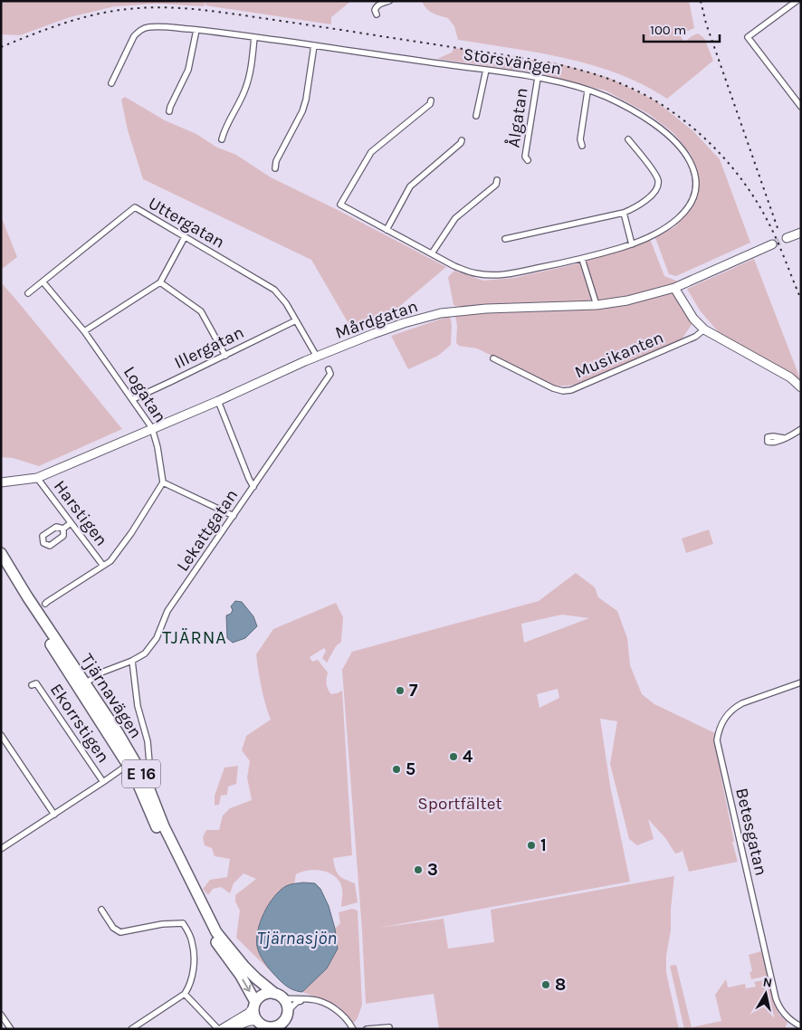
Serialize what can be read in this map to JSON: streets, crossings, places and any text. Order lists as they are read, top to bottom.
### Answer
{
  "streets": {
    "highway": ["Tjärnavägen", "E 16"],
    "street": [
      "Storsvängen",
      "Ålgatan",
      "Uttergatan",
      "Mårdgatan",
      "Illergatan",
      "Musikanten",
      "Logatan",
      "Harstigen",
      "Lekattgatan",
      "Ekorrstigen",
      "Betesgatan"
    ]
  },
  "crossings": [
    ["Storsvängen", "Ålgatan"],
    ["Uttergatan", "Mårdgatan"],
    ["Uttergatan", "Illergatan"],
    ["Uttergatan", "Logatan"],
    ["Mårdgatan", "Logatan"],
    ["Mårdgatan", "Harstigen"],
    ["Illergatan", "Logatan"],
    ["Lekattgatan", "Tjärnavägen"]
  ],
  "districts": ["TJÄRNA"],
  "water": ["Tjärnasjön"],
  "parks": ["Sportfältet"],
  "places": [
    "7",
    "4",
    "5",
    "1",
    "3",
    "8"
  ],
  "scale_bar": "100 m",
  "north": "top"
}
